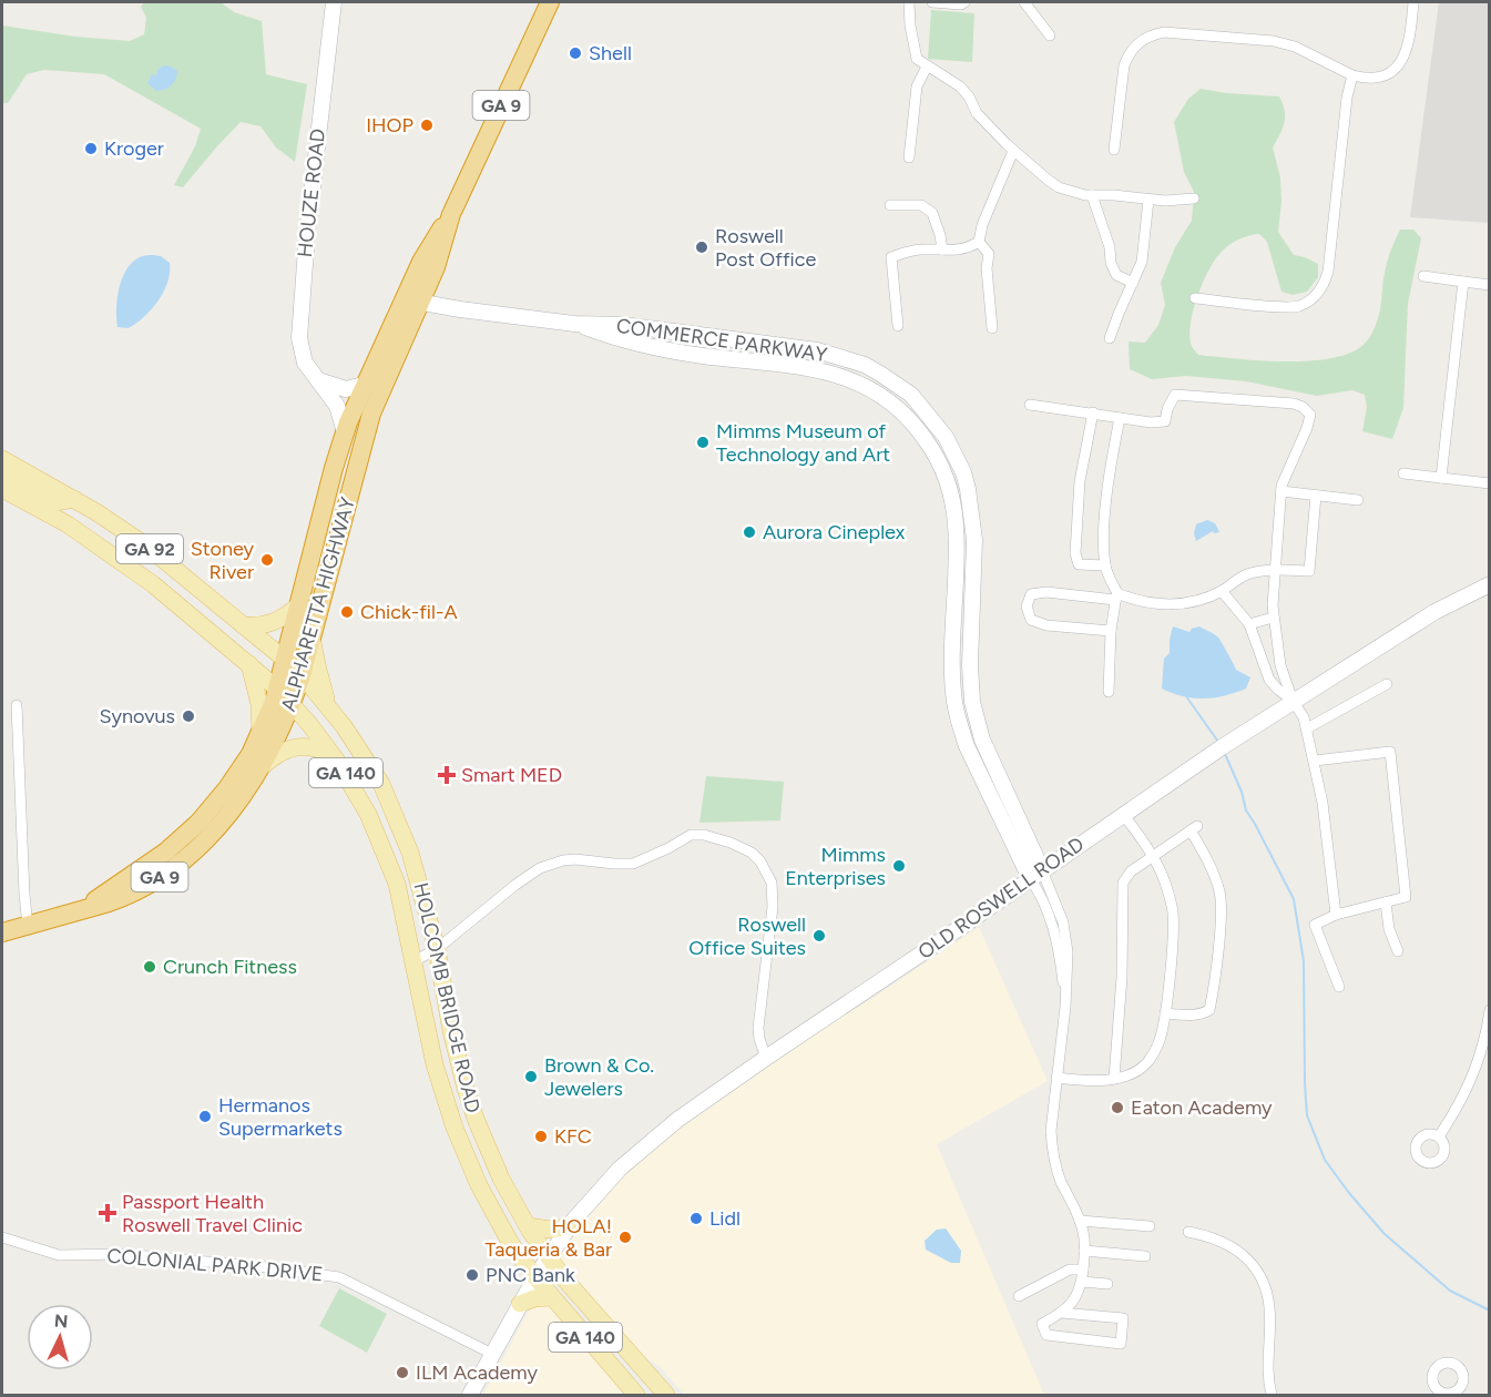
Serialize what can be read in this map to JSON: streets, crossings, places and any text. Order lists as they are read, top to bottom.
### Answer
{
  "streets": {
    "highway": ["GA 9", "ALPHARETTA HIGHWAY"],
    "main road": ["GA 92", "GA 140", "HOLCOMB BRIDGE ROAD"],
    "street": [
      "HOUZE ROAD",
      "COMMERCE PARKWAY",
      "OLD ROSWELL ROAD",
      "COLONIAL PARK DRIVE"
    ]
  },
  "crossings": [
    ["HOUZE ROAD", "ALPHARETTA HIGHWAY"],
    ["COMMERCE PARKWAY", "ALPHARETTA HIGHWAY"],
    ["COMMERCE PARKWAY", "OLD ROSWELL ROAD"],
    ["GA 92", "ALPHARETTA HIGHWAY"],
    ["GA 92", "HOLCOMB BRIDGE ROAD"],
    ["ALPHARETTA HIGHWAY", "GA 140"],
    ["ALPHARETTA HIGHWAY", "HOLCOMB BRIDGE ROAD"],
    ["GA 140", "HOLCOMB BRIDGE ROAD"],
    ["OLD ROSWELL ROAD", "HOLCOMB BRIDGE ROAD"],
    ["OLD ROSWELL ROAD", "COLONIAL PARK DRIVE"]
  ],
  "places": {
    "other": [
      "Shell",
      "IHOP",
      "Kroger",
      "Roswell Post Office",
      "Mimms Museum of Technology and Art",
      "Aurora Cineplex",
      "Stoney River",
      "Chick-fil-A",
      "Synovus",
      "Mimms Enterprises",
      "Roswell Office Suites",
      "Crunch Fitness",
      "Brown & Co. Jewelers",
      "Eaton Academy",
      "Hermanos Supermarkets",
      "KFC",
      "Lidl",
      "HOLA! Taqueria & Bar",
      "PNC Bank",
      "ILM Academy"
    ],
    "health": ["Smart MED", "Passport Health Roswell Travel Clinic"]
  },
  "north": "top"
}
